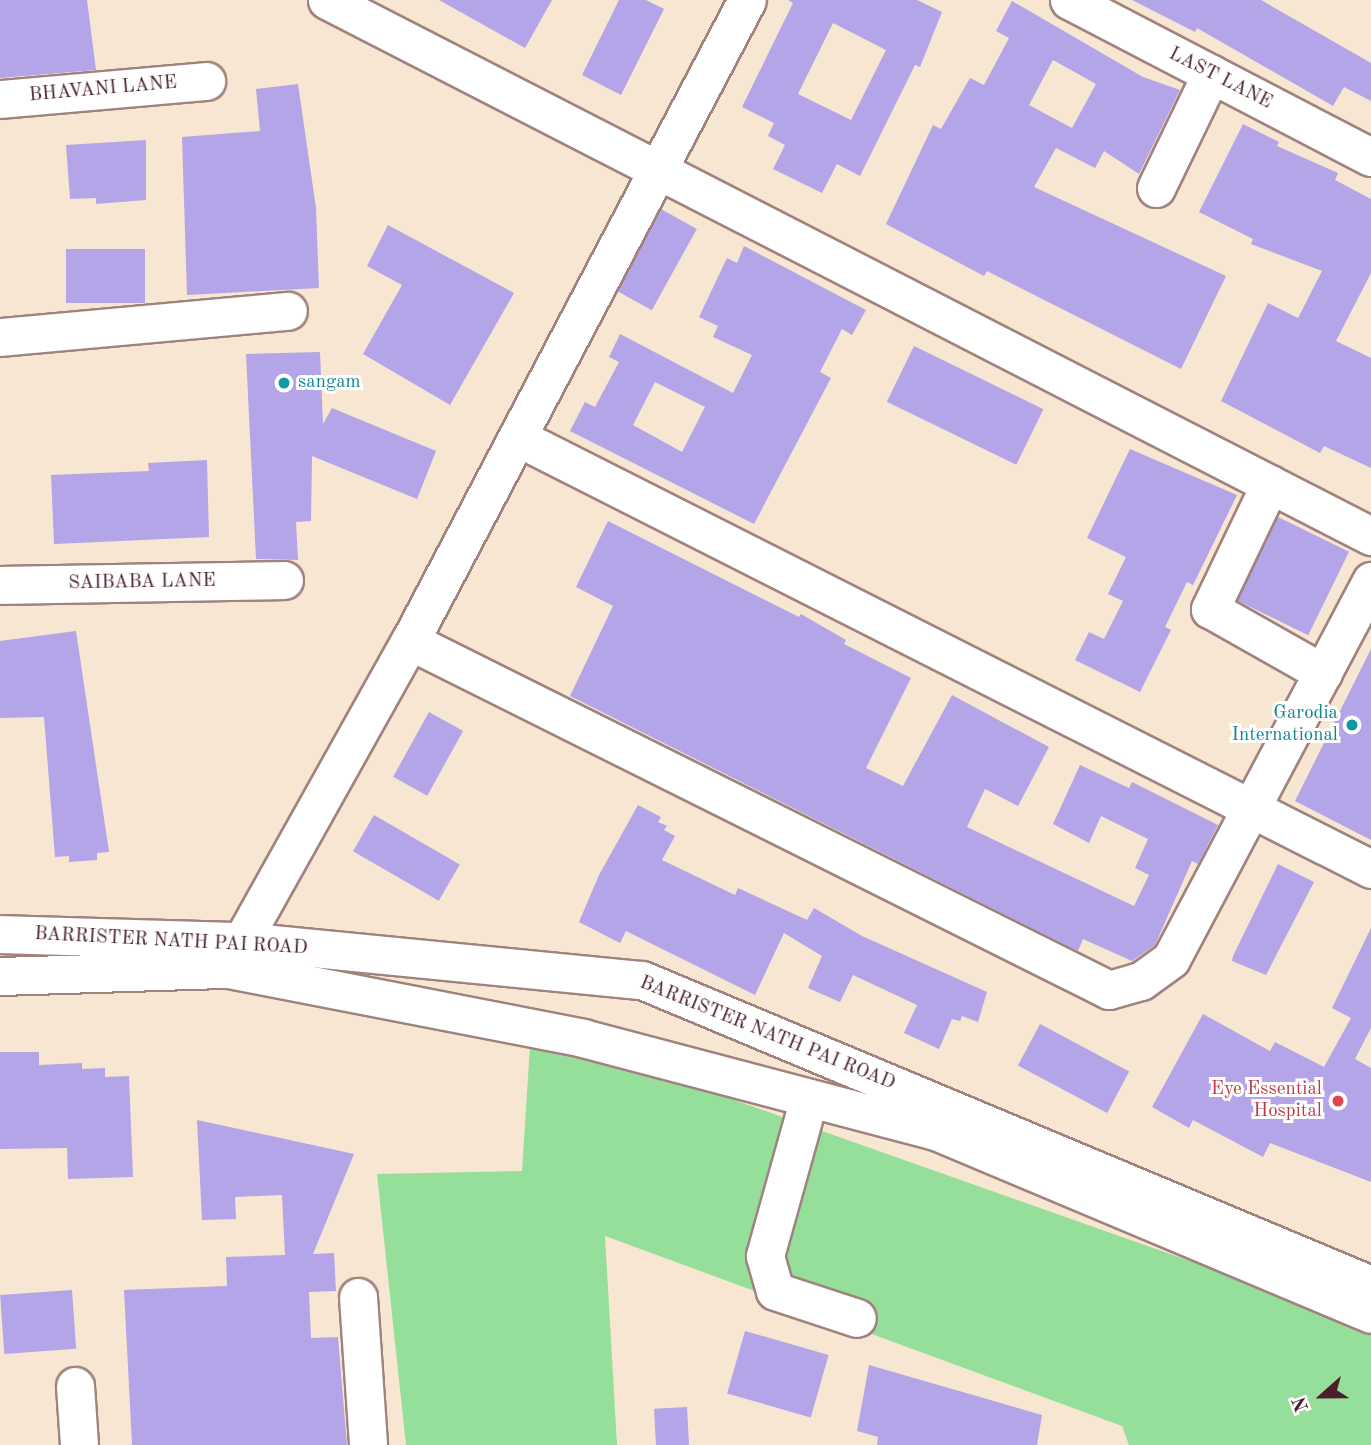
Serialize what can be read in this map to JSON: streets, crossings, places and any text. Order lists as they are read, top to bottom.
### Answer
{
  "streets": {
    "street": [
      "LAST LANE",
      "BHAVANI LANE",
      "SAIBABA LANE",
      "BARRISTER NATH PAI ROAD"
    ]
  },
  "places": ["sangam", "Garodia International", "Eye Essential Hospital"],
  "north": "left"
}
